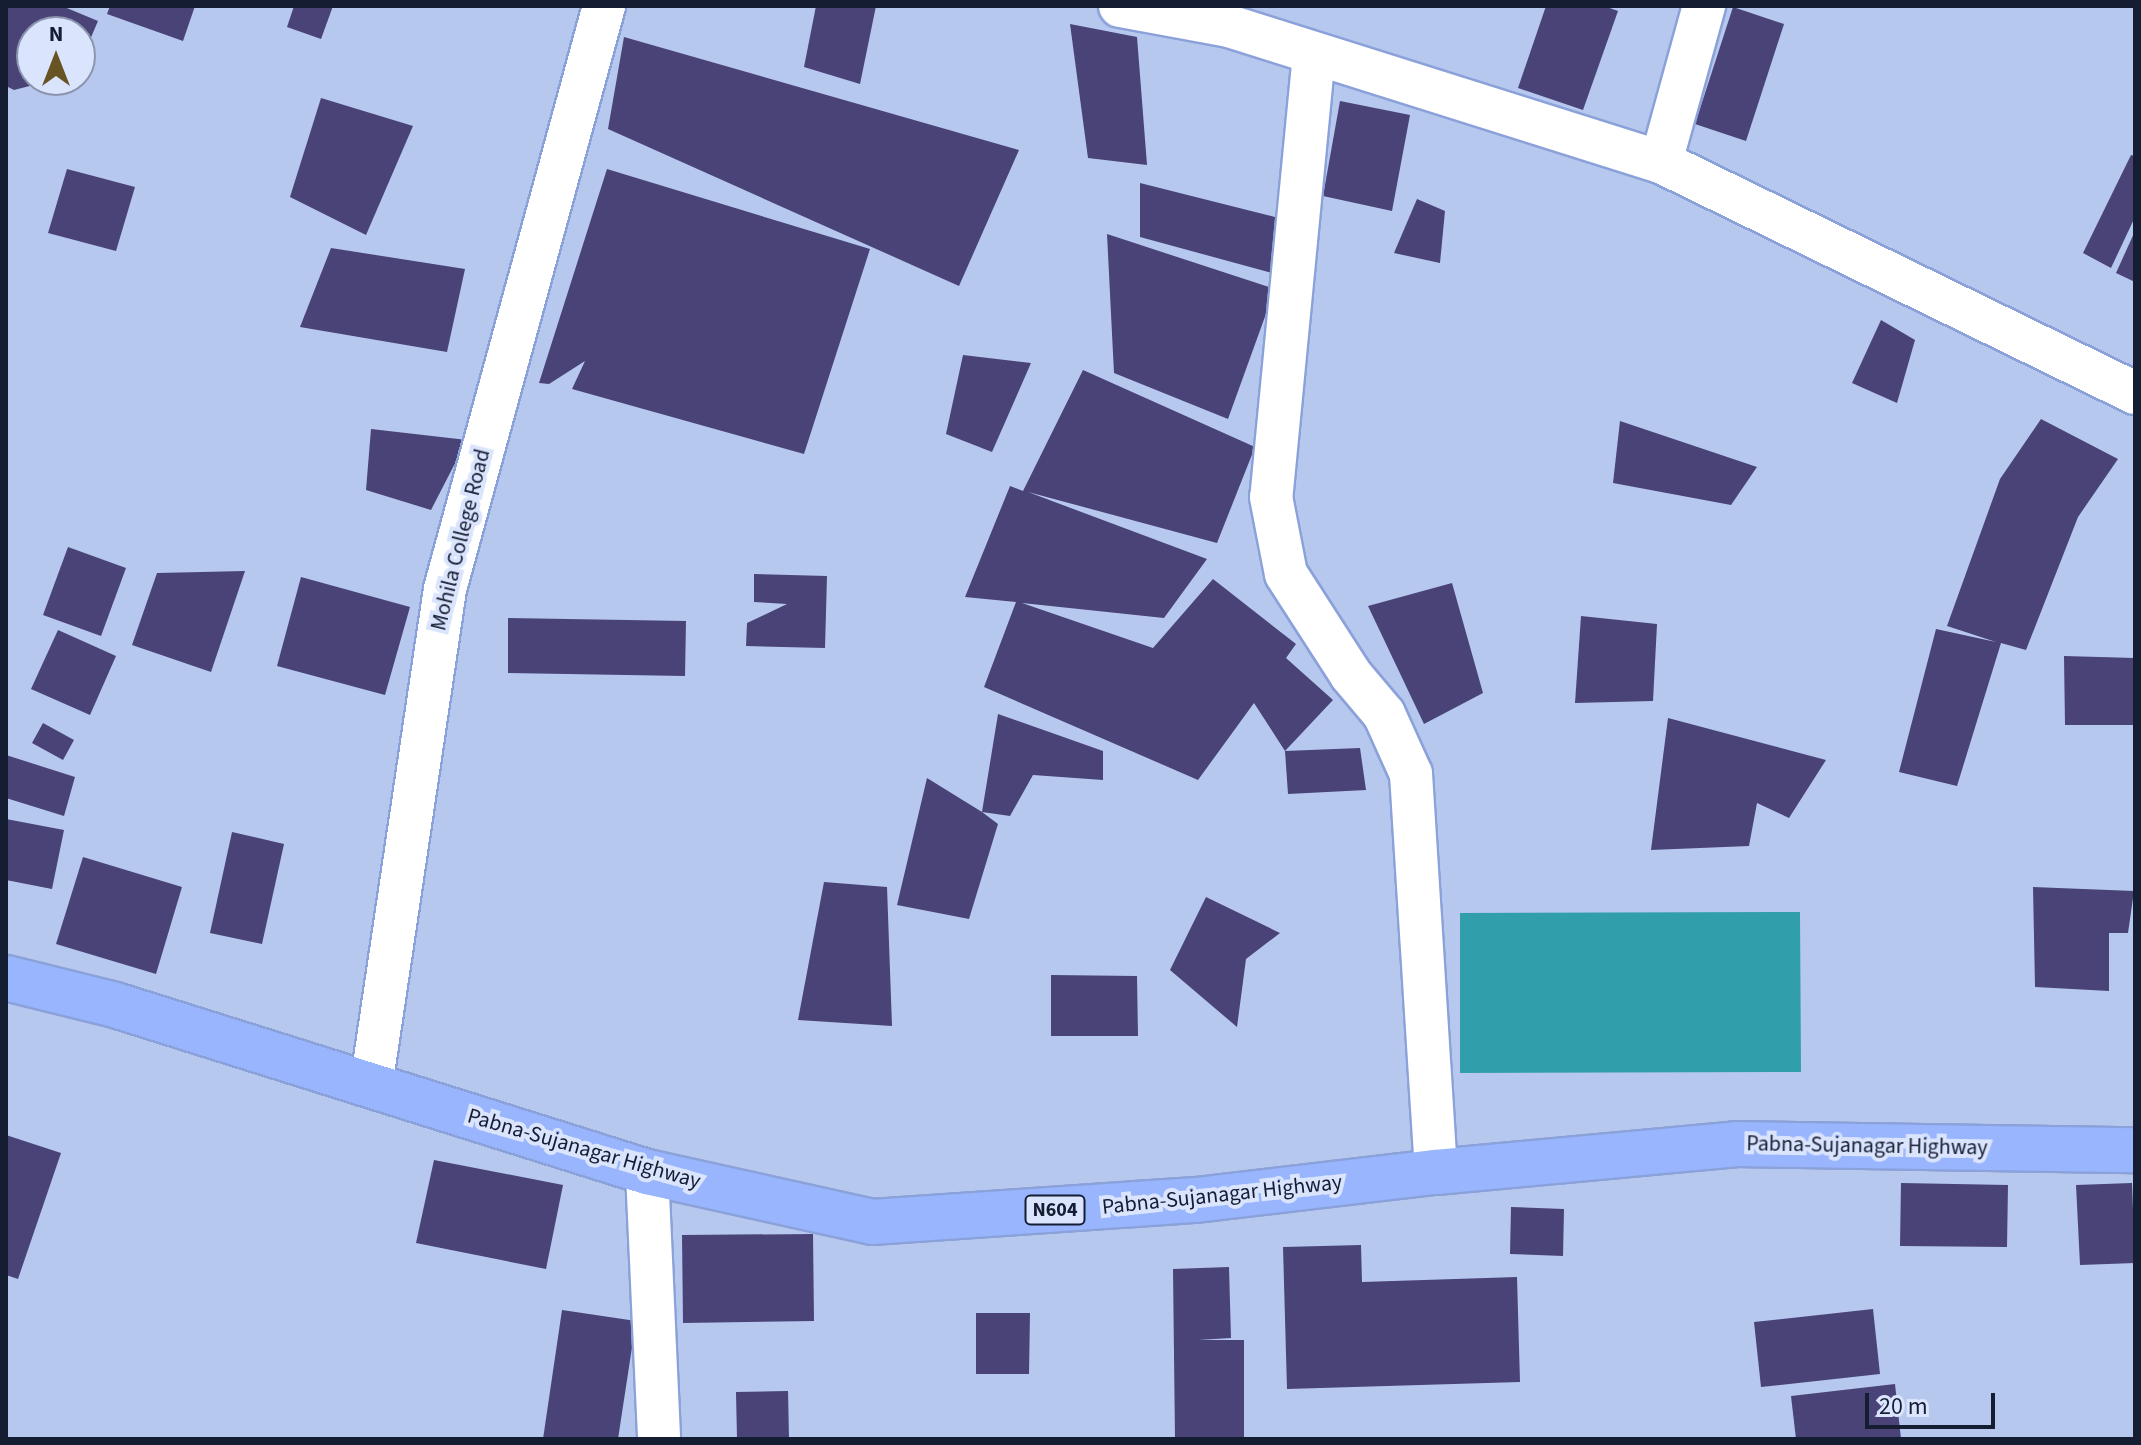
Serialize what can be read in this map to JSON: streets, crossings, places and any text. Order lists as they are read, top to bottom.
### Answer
{
  "streets": {
    "highway": ["Pabna-Sujanagar Highway", "N604"],
    "street": ["Mohila College Road"]
  },
  "crossings": [
    ["Mohila College Road", "Pabna-Sujanagar Highway"]
  ],
  "scale_bar": "20 m",
  "north": "top"
}
